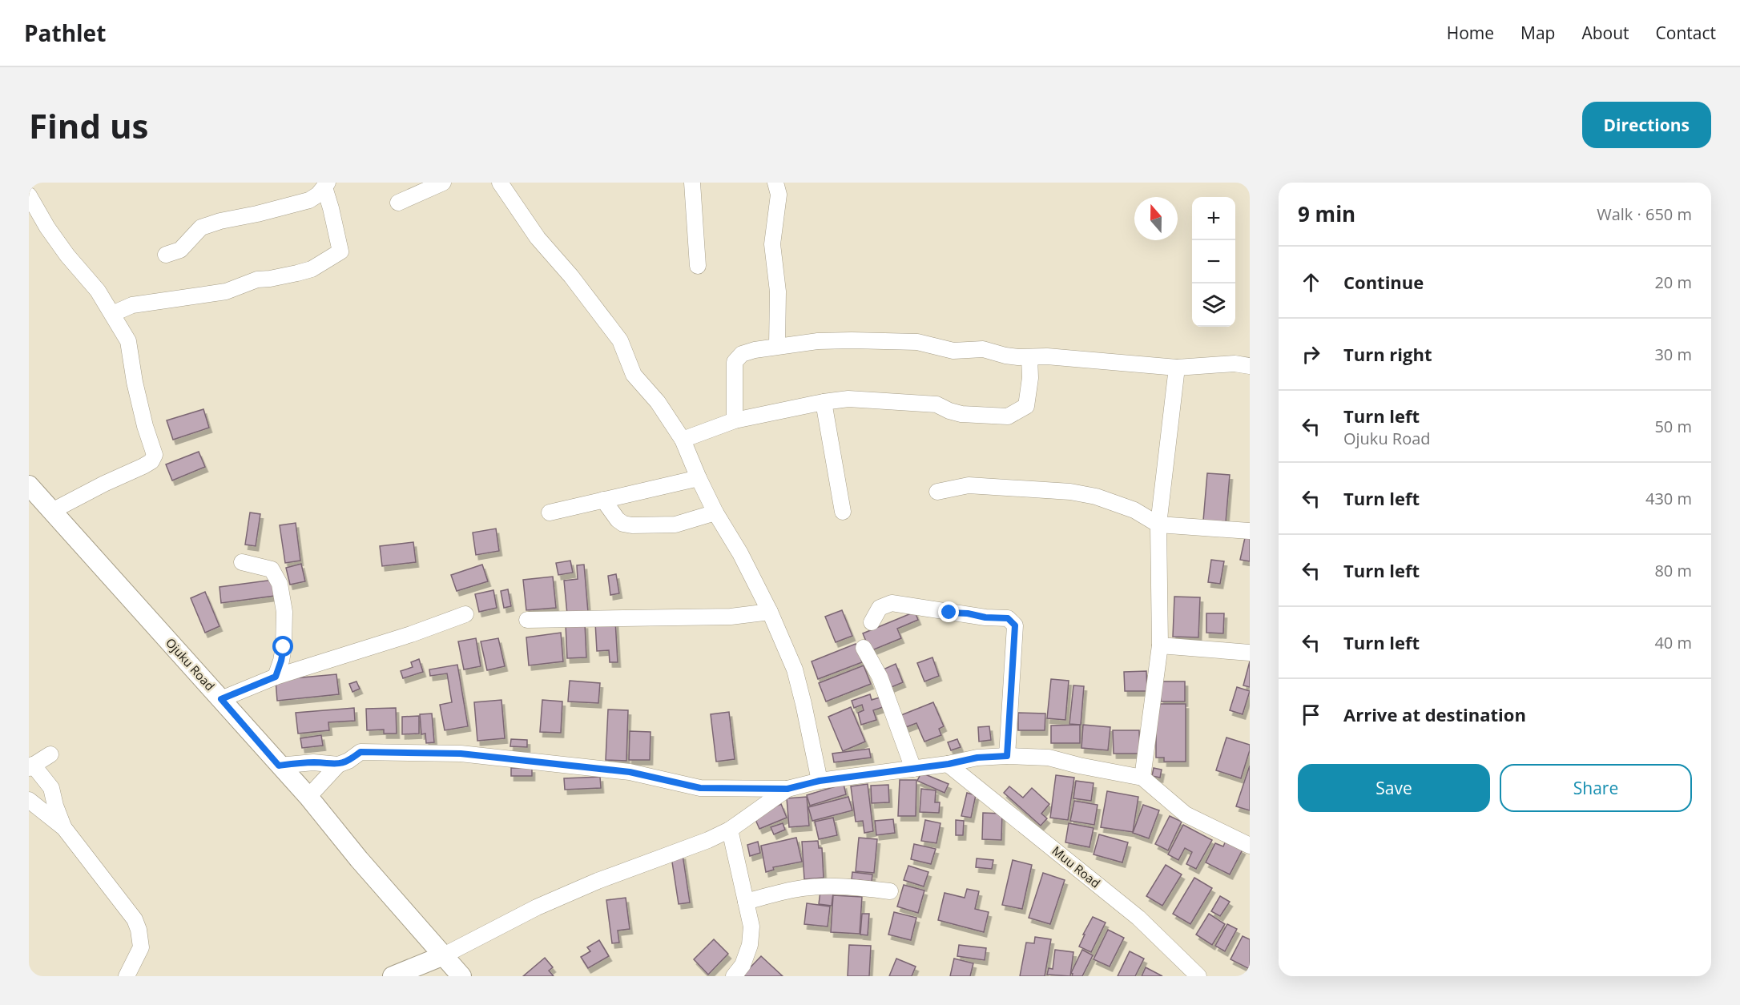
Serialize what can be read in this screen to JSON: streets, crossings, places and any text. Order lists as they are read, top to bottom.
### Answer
{
  "streets": {
    "main road": ["Ojuku Road"],
    "street": ["Muu Road"]
  },
  "north": "top",
  "page": {
    "header": "Pathlet",
    "nav": [
      "Home",
      "Map",
      "About",
      "Contact"
    ],
    "buttons": [
      "Directions",
      ["Save", "Share"]
    ],
    "title": "Find us",
    "heading": ["9 min", "Walk · 650 m"],
    "map_buttons": ["+", "−"],
    "list": [
      ["Continue", "20 m"],
      ["Turn right", "30 m"],
      ["Turn left", "Ojuku Road", "50 m"],
      ["Turn left", "430 m"],
      ["Turn left", "80 m"],
      ["Turn left", "40 m"],
      "Arrive at destination"
    ]
  }
}
